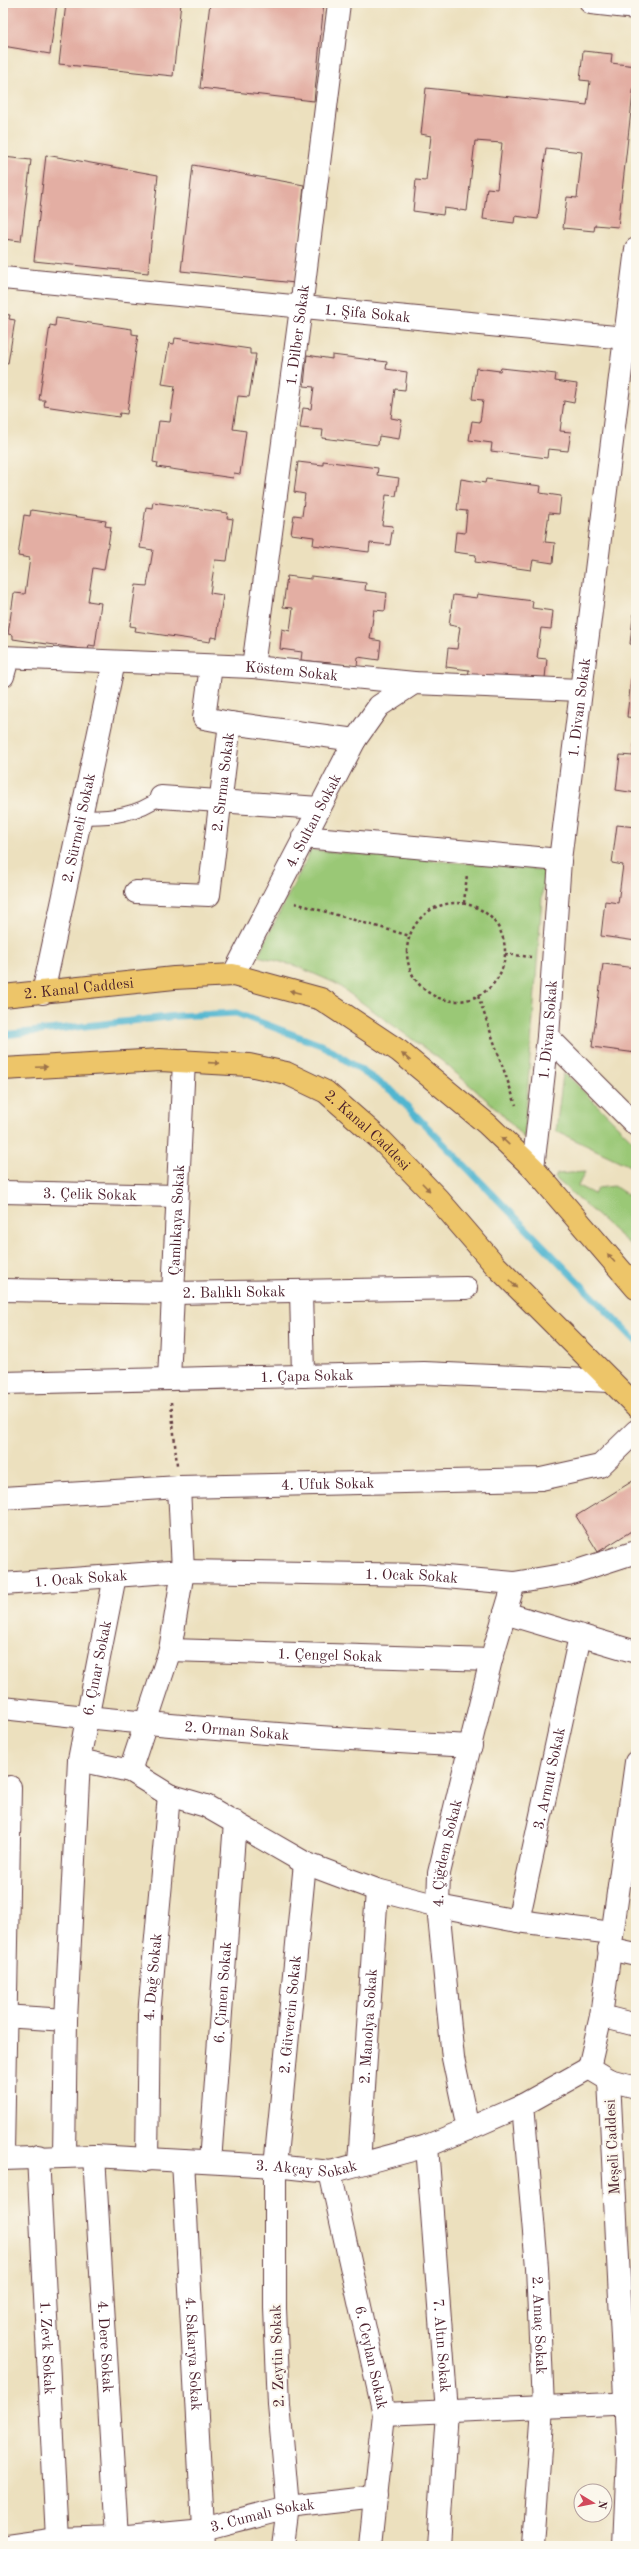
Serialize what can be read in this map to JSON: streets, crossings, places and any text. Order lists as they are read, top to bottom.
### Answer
{
  "streets": {
    "main road": ["2. Kanal Caddesi"],
    "street": [
      "1. Şifa Sokak",
      "1. Dilber Sokak",
      "Köstem Sokak",
      "1. Divan Sokak",
      "2. Sırma Sokak",
      "4. Sultan Sokak",
      "2. Sürmeli Sokak",
      "3. Çelik Sokak",
      "Çamlıkaya Sokak",
      "2. Balıklı Sokak",
      "1. Çapa Sokak",
      "4. Ufuk Sokak",
      "1. Ocak Sokak",
      "1. Çengel Sokak",
      "6. Çınar Sokak",
      "2. Orman Sokak",
      "3. Armut Sokak",
      "4. Çiğdem Sokak",
      "4. Dağ Sokak",
      "6. Çimen Sokak",
      "2. Güvercin Sokak",
      "2. Manolya Sokak",
      "Meşeli Caddesi",
      "3. Akçay Sokak",
      "2. Amaç Sokak",
      "4. Dere Sokak",
      "7. Altın Sokak",
      "1. Zevk Sokak",
      "4. Sakarya Sokak",
      "2. Zeytin Sokak",
      "6. Ceylan Sokak",
      "3. Cumalı Sokak"
    ]
  },
  "crossings": [
    ["1. Şifa Sokak", "1. Dilber Sokak"],
    ["1. Şifa Sokak", "1. Divan Sokak"],
    ["1. Dilber Sokak", "Köstem Sokak"],
    ["Köstem Sokak", "1. Divan Sokak"],
    ["Köstem Sokak", "4. Sultan Sokak"],
    ["Köstem Sokak", "2. Sürmeli Sokak"],
    ["1. Divan Sokak", "2. Kanal Caddesi"],
    ["2. Sırma Sokak", "4. Sultan Sokak"],
    ["4. Sultan Sokak", "2. Kanal Caddesi"],
    ["2. Sürmeli Sokak", "2. Kanal Caddesi"],
    ["2. Kanal Caddesi", "Çamlıkaya Sokak"],
    ["2. Kanal Caddesi", "1. Çapa Sokak"],
    ["3. Çelik Sokak", "Çamlıkaya Sokak"],
    ["Çamlıkaya Sokak", "2. Balıklı Sokak"],
    ["Çamlıkaya Sokak", "1. Çapa Sokak"],
    ["1. Ocak Sokak", "6. Çınar Sokak"],
    ["1. Ocak Sokak", "4. Çiğdem Sokak"],
    ["1. Çengel Sokak", "4. Çiğdem Sokak"],
    ["6. Çınar Sokak", "2. Orman Sokak"],
    ["6. Çınar Sokak", "3. Akçay Sokak"],
    ["2. Orman Sokak", "4. Çiğdem Sokak"],
    ["4. Çiğdem Sokak", "3. Akçay Sokak"],
    ["4. Dağ Sokak", "3. Akçay Sokak"],
    ["6. Çimen Sokak", "3. Akçay Sokak"],
    ["2. Güvercin Sokak", "3. Akçay Sokak"],
    ["2. Güvercin Sokak", "2. Zeytin Sokak"],
    ["2. Manolya Sokak", "3. Akçay Sokak"],
    ["Meşeli Caddesi", "3. Akçay Sokak"],
    ["3. Akçay Sokak", "2. Amaç Sokak"],
    ["3. Akçay Sokak", "4. Dere Sokak"],
    ["3. Akçay Sokak", "7. Altın Sokak"],
    ["3. Akçay Sokak", "1. Zevk Sokak"],
    ["3. Akçay Sokak", "4. Sakarya Sokak"],
    ["3. Akçay Sokak", "2. Zeytin Sokak"],
    ["3. Akçay Sokak", "6. Ceylan Sokak"],
    ["4. Dere Sokak", "3. Cumalı Sokak"],
    ["1. Zevk Sokak", "3. Cumalı Sokak"],
    ["4. Sakarya Sokak", "3. Cumalı Sokak"],
    ["2. Zeytin Sokak", "3. Cumalı Sokak"],
    ["6. Ceylan Sokak", "3. Cumalı Sokak"]
  ],
  "north": "right"
}
